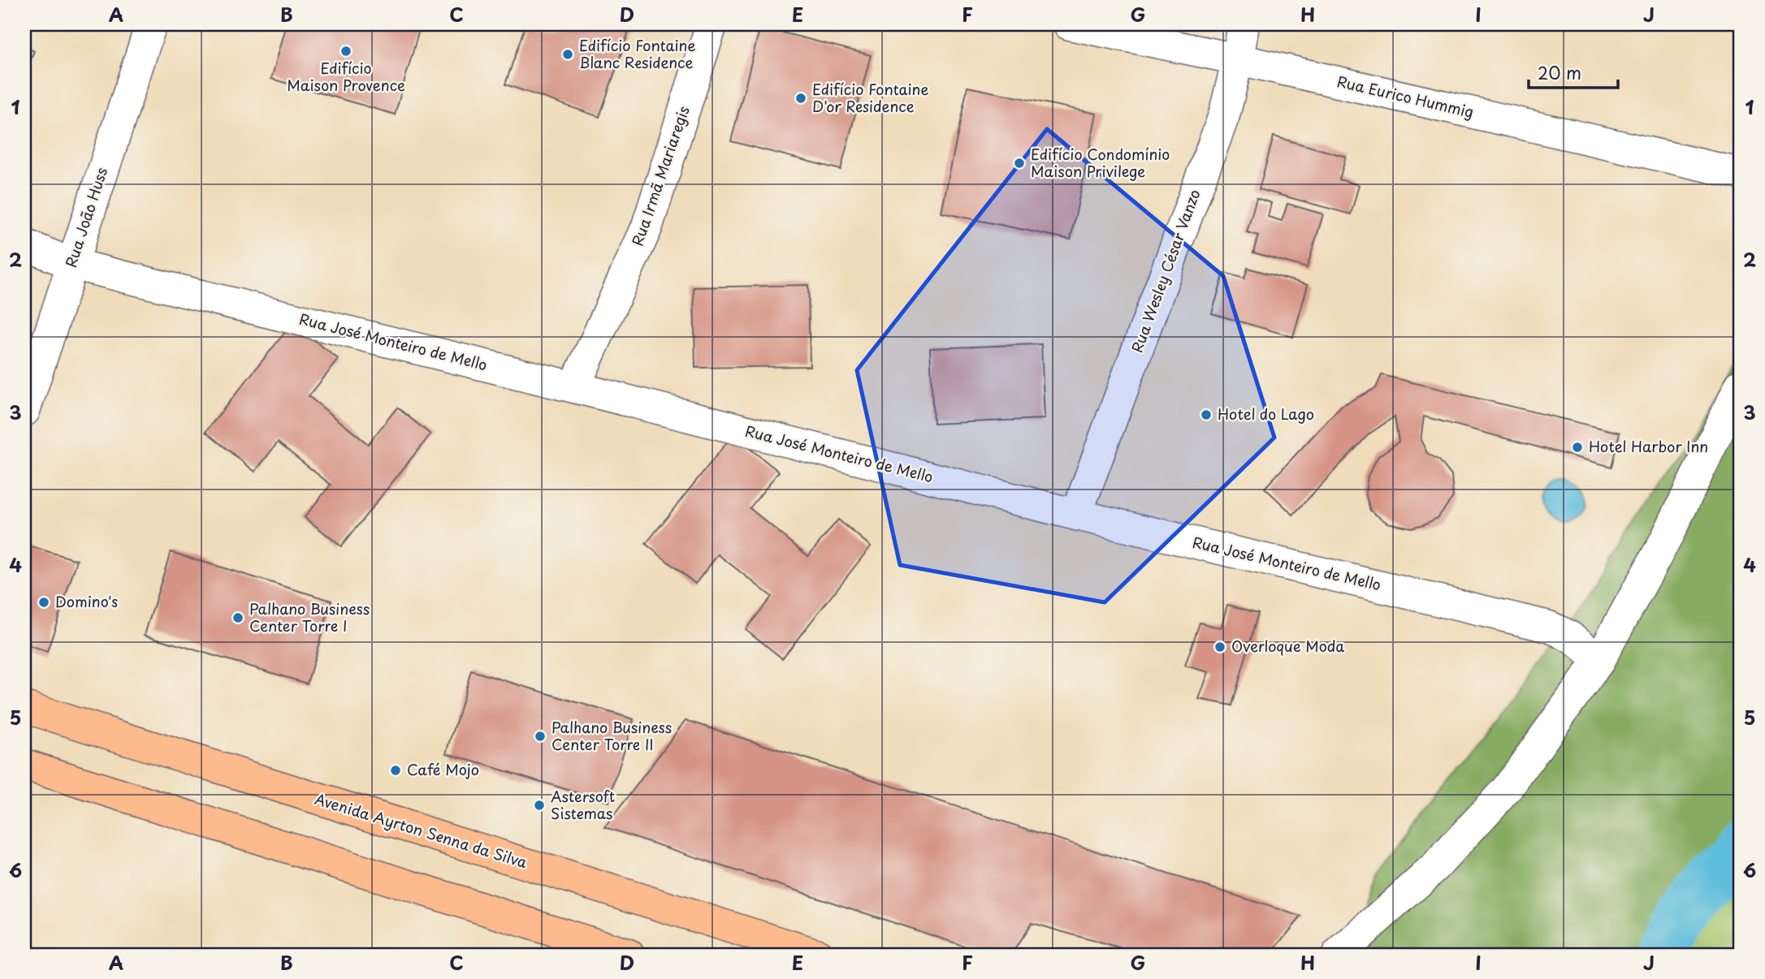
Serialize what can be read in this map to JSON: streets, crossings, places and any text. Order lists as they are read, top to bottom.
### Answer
{
  "streets": {
    "main road": ["Avenida Ayrton Senna da Silva"],
    "street": [
      "Rua Eurico Hummig",
      "Rua Irmã Mariaregis",
      "Rua João Huss",
      "Rua Wesley César Vanzo",
      "Rua José Monteiro de Mello"
    ]
  },
  "crossings": [
    ["Rua Eurico Hummig", "Rua Wesley César Vanzo"],
    ["Rua Irmã Mariaregis", "Rua José Monteiro de Mello"],
    ["Rua João Huss", "Rua José Monteiro de Mello"],
    ["Rua Wesley César Vanzo", "Rua José Monteiro de Mello"]
  ],
  "places": [
    "Edifício Maison Provence",
    "Edifício Fontaine Blanc Residence",
    "Edifício Fontaine D'or Residence",
    "Edifício Condomínio Maison Privilege",
    "Hotel do Lago",
    "Hotel Harbor Inn",
    "Domino's",
    "Palhano Business Center Torre I",
    "Overloque Moda",
    "Palhano Business Center Torre II",
    "Café Mojo",
    "Astersoft Sistemas"
  ],
  "scale_bar": "20 m",
  "grid": {
    "columns": [
      "A",
      "B",
      "C",
      "D",
      "E",
      "F",
      "G",
      "H",
      "I",
      "J"
    ],
    "rows": [
      "1",
      "2",
      "3",
      "4",
      "5",
      "6"
    ]
  }
}
